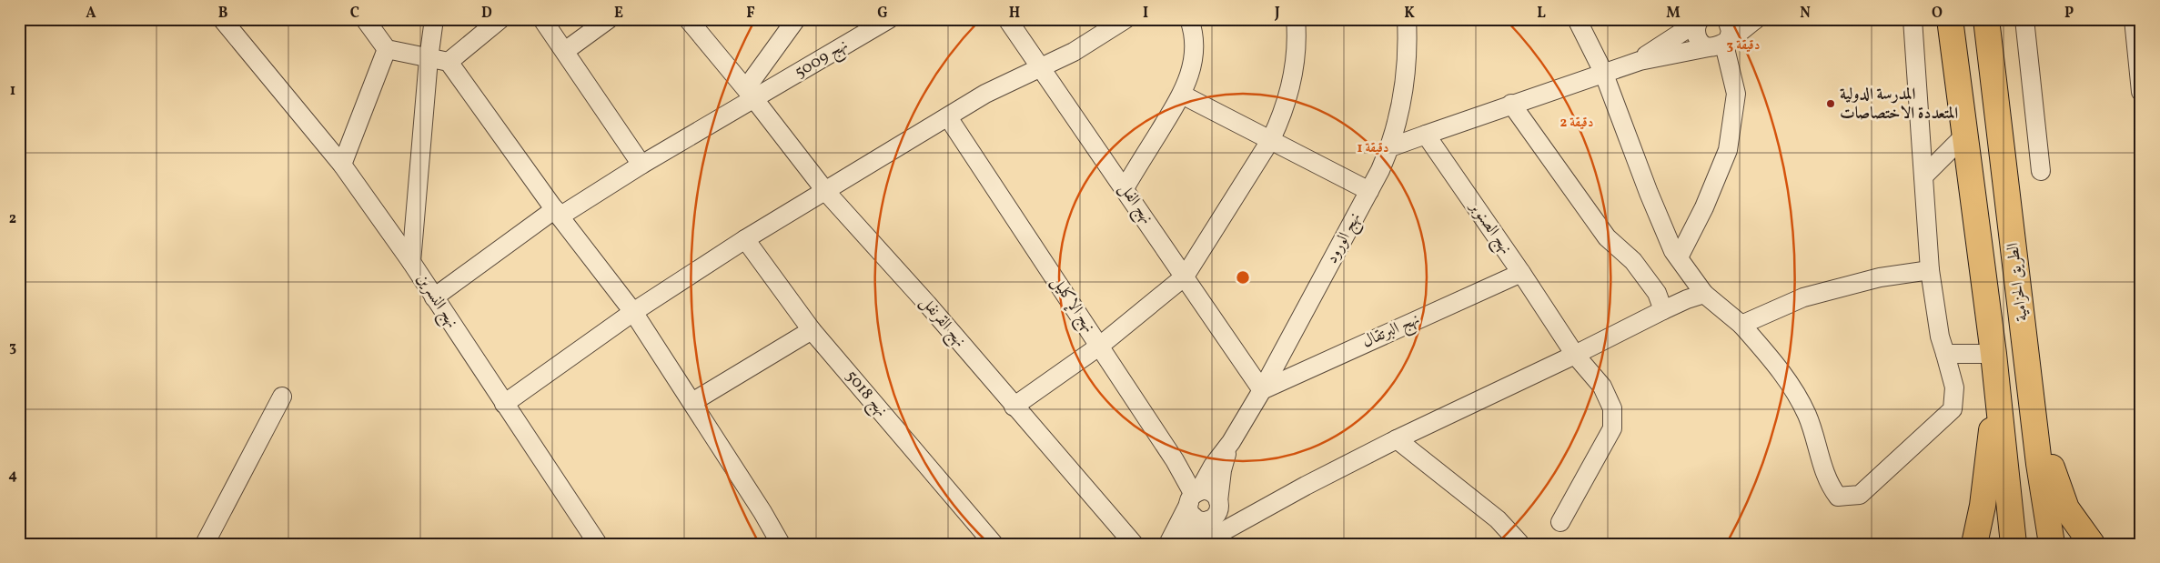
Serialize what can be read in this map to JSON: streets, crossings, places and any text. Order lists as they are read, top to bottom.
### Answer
{
  "streets": {
    "highway": ["الطريق الحزامية"],
    "street": [
      "نهج 5009",
      "نهج الفل",
      "نهج الصنوبر",
      "نهج الورود",
      "نهج النسرين",
      "نهج الإكليل",
      "نهج القرنفل",
      "نهج البرتقال",
      "نهج 5018"
    ]
  },
  "crossings": [
    ["نهج 5009", "نهج النسرين"],
    ["نهج 5009", "نهج القرنفل"],
    ["نهج الفل", "نهج الورود"],
    ["نهج الفل", "نهج البرتقال"],
    ["نهج الصنوبر", "نهج البرتقال"],
    ["نهج الورود", "نهج الإكليل"],
    ["نهج الورود", "نهج البرتقال"]
  ],
  "places": ["المدرسة الدولية المتعددة الاختصاصات"],
  "grid": {
    "columns": [
      "A",
      "B",
      "C",
      "D",
      "E",
      "F",
      "G",
      "H",
      "I",
      "J",
      "K",
      "L",
      "M",
      "N",
      "O",
      "P"
    ],
    "rows": [
      "1",
      "2",
      "3",
      "4"
    ]
  },
  "rings": ["3 دقيقة", "2 دقيقة", "1 دقيقة"]
}
